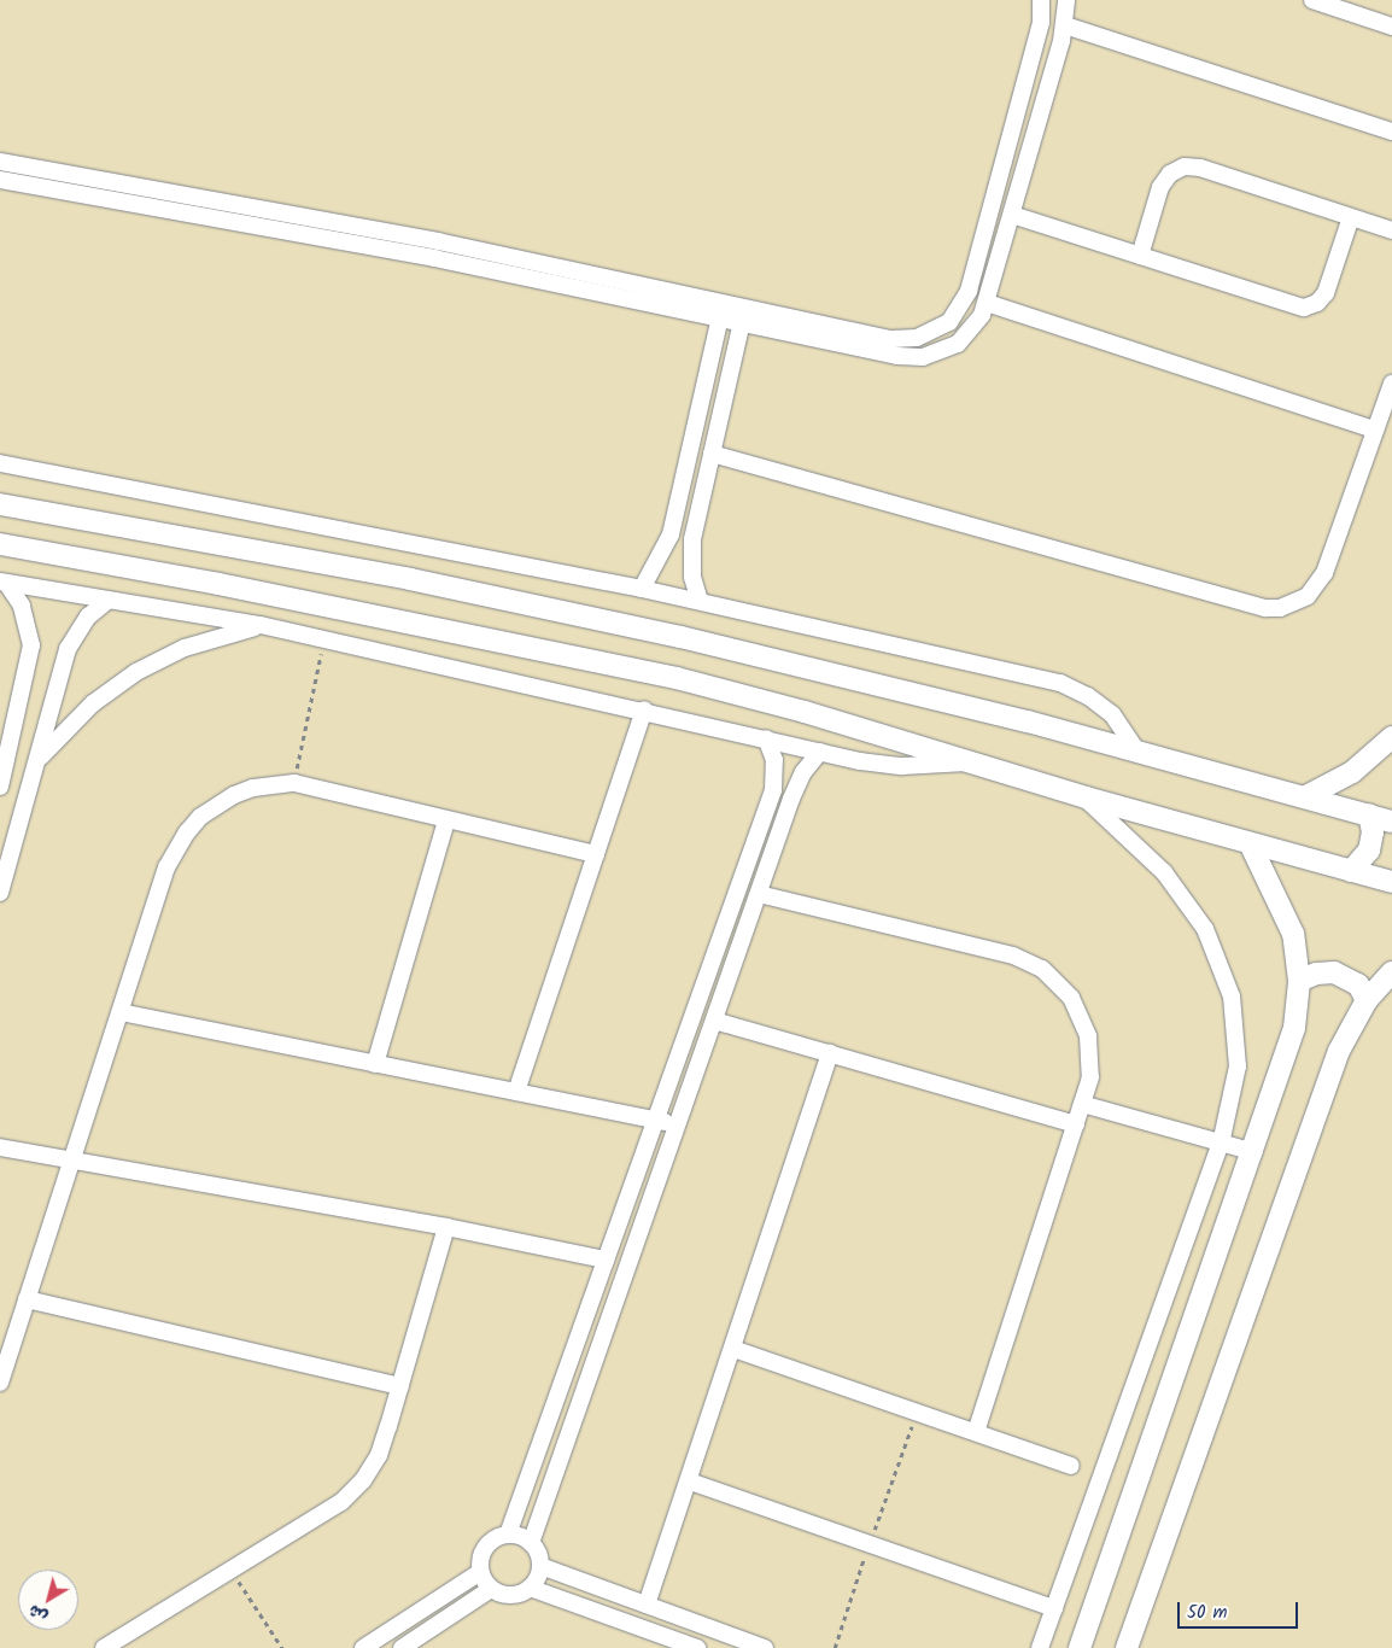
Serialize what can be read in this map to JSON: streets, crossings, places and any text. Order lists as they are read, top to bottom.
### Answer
{
  "scale_bar": "50 m",
  "north": "bottom left"
}
